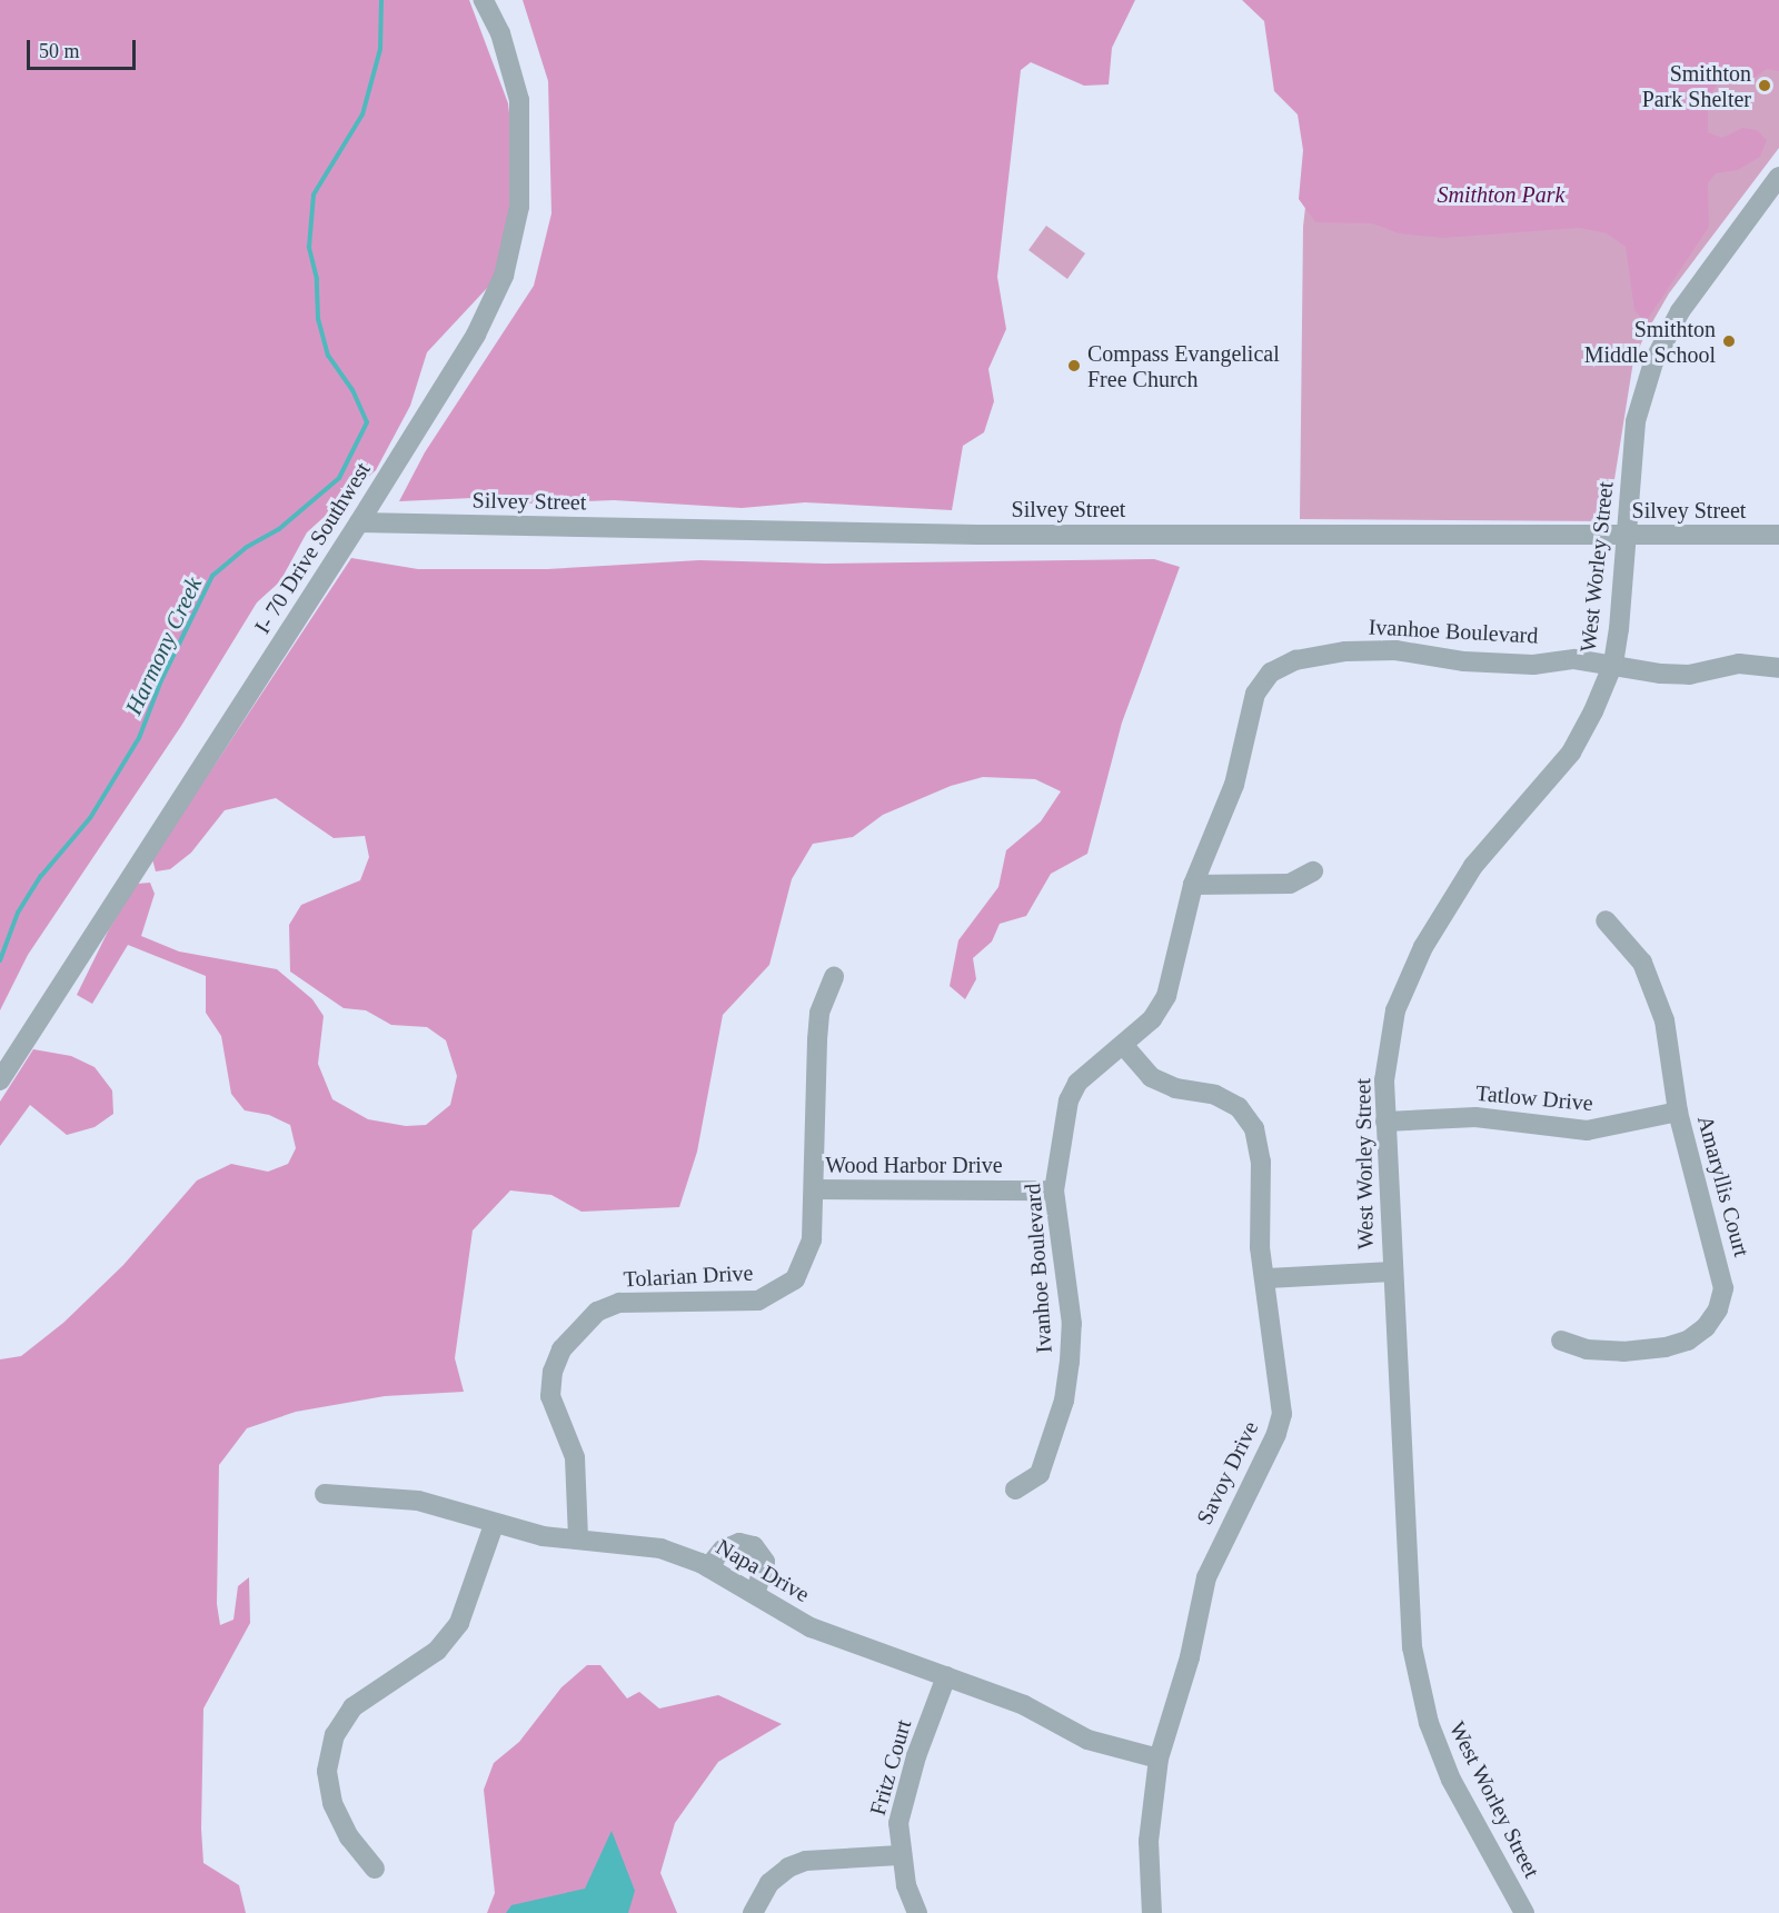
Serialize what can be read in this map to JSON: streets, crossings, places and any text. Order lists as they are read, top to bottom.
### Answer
{
  "streets": {
    "street": [
      "Silvey Street",
      "I- 70 Drive Southwest",
      "West Worley Street",
      "Ivanhoe Boulevard",
      "Tatlow Drive",
      "Wood Harbor Drive",
      "Amaryllis Court",
      "Tolarian Drive",
      "Savoy Drive",
      "Napa Drive",
      "Fritz Court"
    ]
  },
  "crossings": [
    ["Silvey Street", "I- 70 Drive Southwest"],
    ["Silvey Street", "West Worley Street"],
    ["West Worley Street", "Ivanhoe Boulevard"],
    ["West Worley Street", "Tatlow Drive"],
    ["Ivanhoe Boulevard", "Wood Harbor Drive"],
    ["Ivanhoe Boulevard", "Savoy Drive"],
    ["Tatlow Drive", "Amaryllis Court"],
    ["Wood Harbor Drive", "Tolarian Drive"],
    ["Tolarian Drive", "Napa Drive"],
    ["Savoy Drive", "Napa Drive"],
    ["Napa Drive", "Fritz Court"]
  ],
  "water": ["Harmony Creek"],
  "parks": ["Smithton Park"],
  "places": ["Smithton Park Shelter", "Smithton Middle School", "Compass Evangelical Free Church"],
  "scale_bar": "50 m"
}
